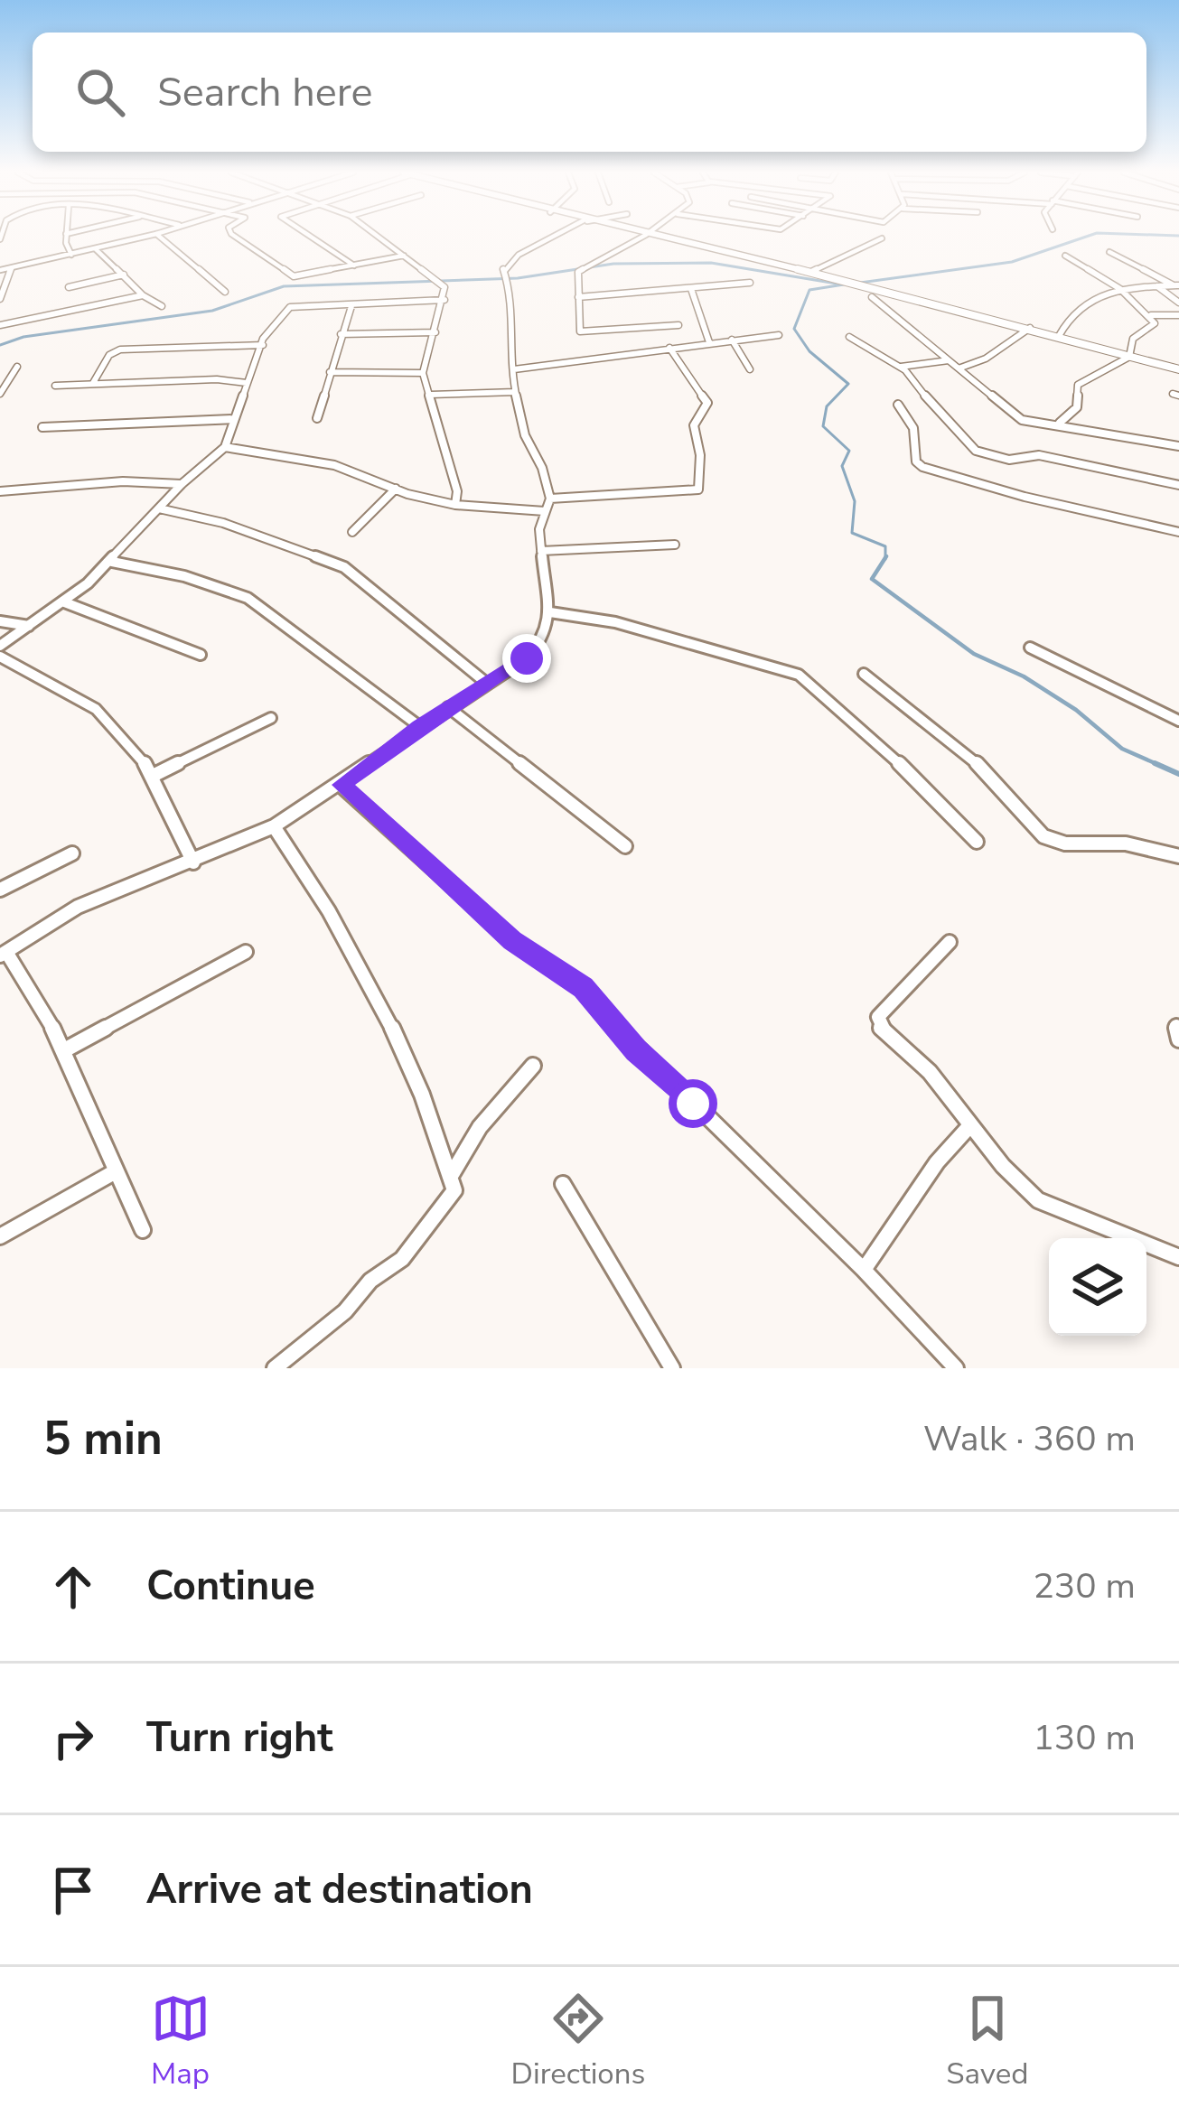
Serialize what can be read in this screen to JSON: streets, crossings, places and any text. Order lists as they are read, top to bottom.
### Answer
{
  "page": {
    "search": "Search here",
    "heading": ["5 min", "Walk · 360 m"],
    "list": [
      ["Continue", "230 m"],
      ["Turn right", "130 m"],
      "Arrive at destination"
    ],
    "nav": ["Map", "Directions", "Saved"]
  }
}
